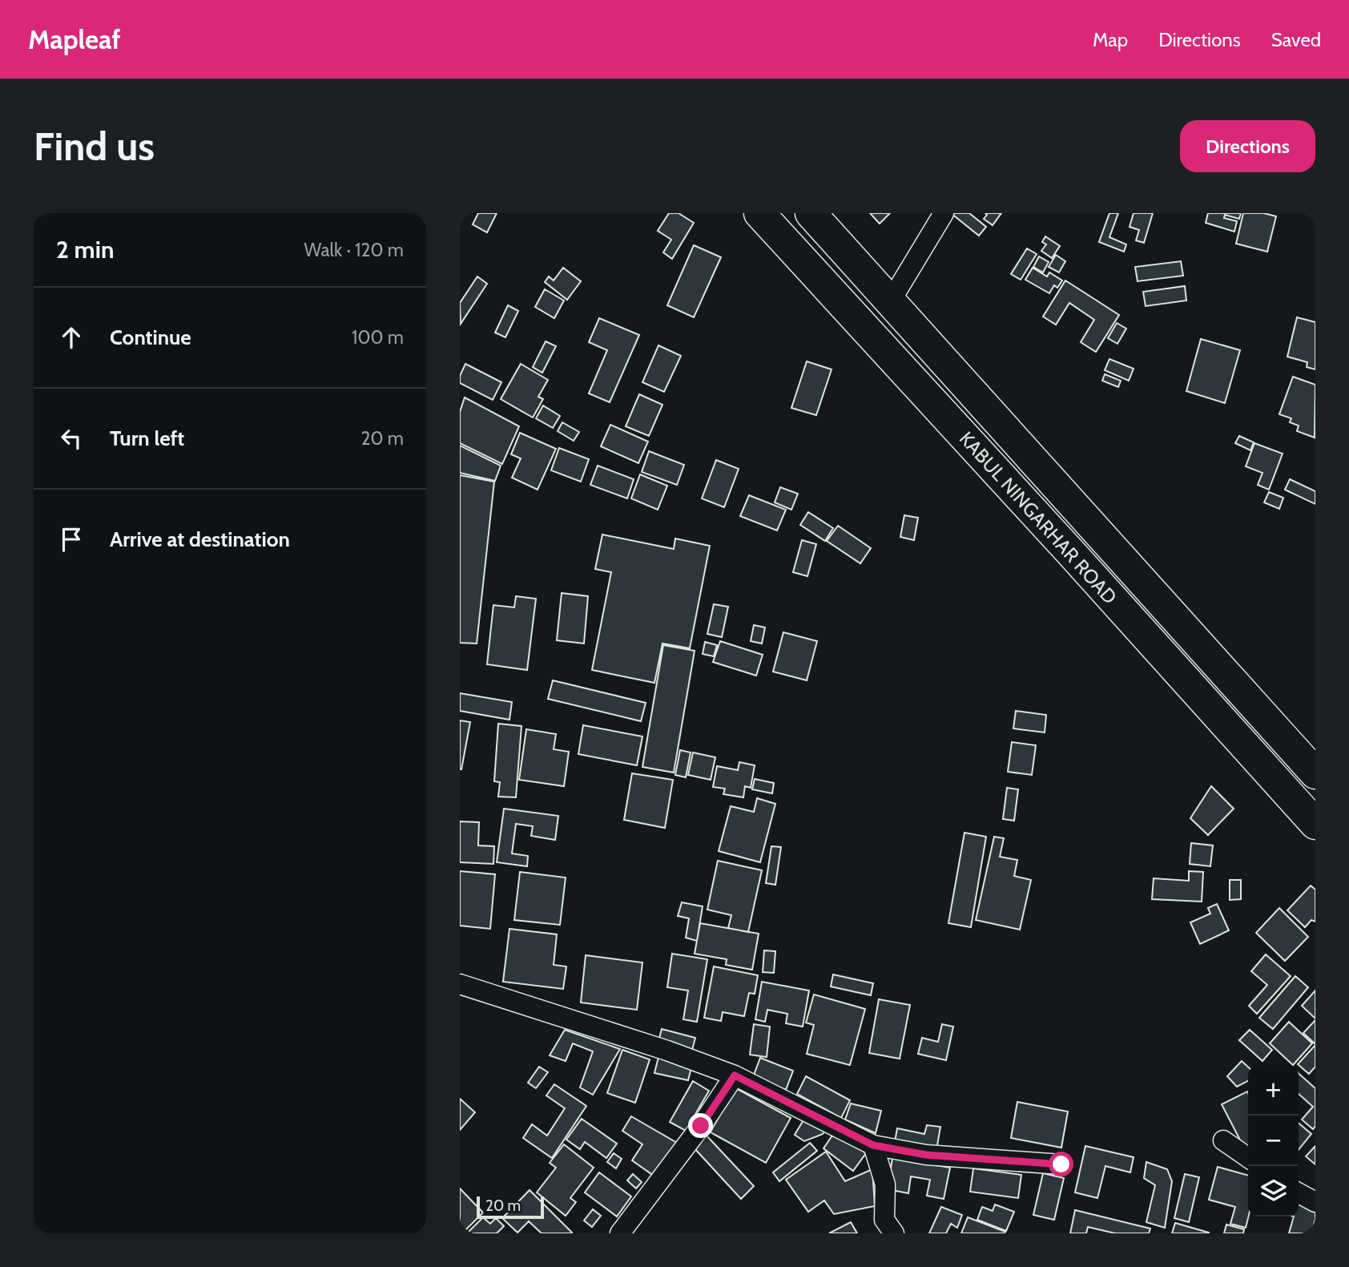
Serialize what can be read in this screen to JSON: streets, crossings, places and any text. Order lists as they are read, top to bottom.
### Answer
{
  "streets": {
    "highway": ["KABUL NINGARHAR ROAD"]
  },
  "scale_bar": "20 m",
  "page": {
    "header": "Mapleaf",
    "nav": ["Map", "Directions", "Saved"],
    "buttons": "Directions",
    "title": "Find us",
    "heading": ["2 min", "Walk · 120 m"],
    "list": [
      ["Continue", "100 m"],
      ["Turn left", "20 m"],
      "Arrive at destination"
    ],
    "map_buttons": ["+", "−"],
    "scale": "20 m"
  }
}
